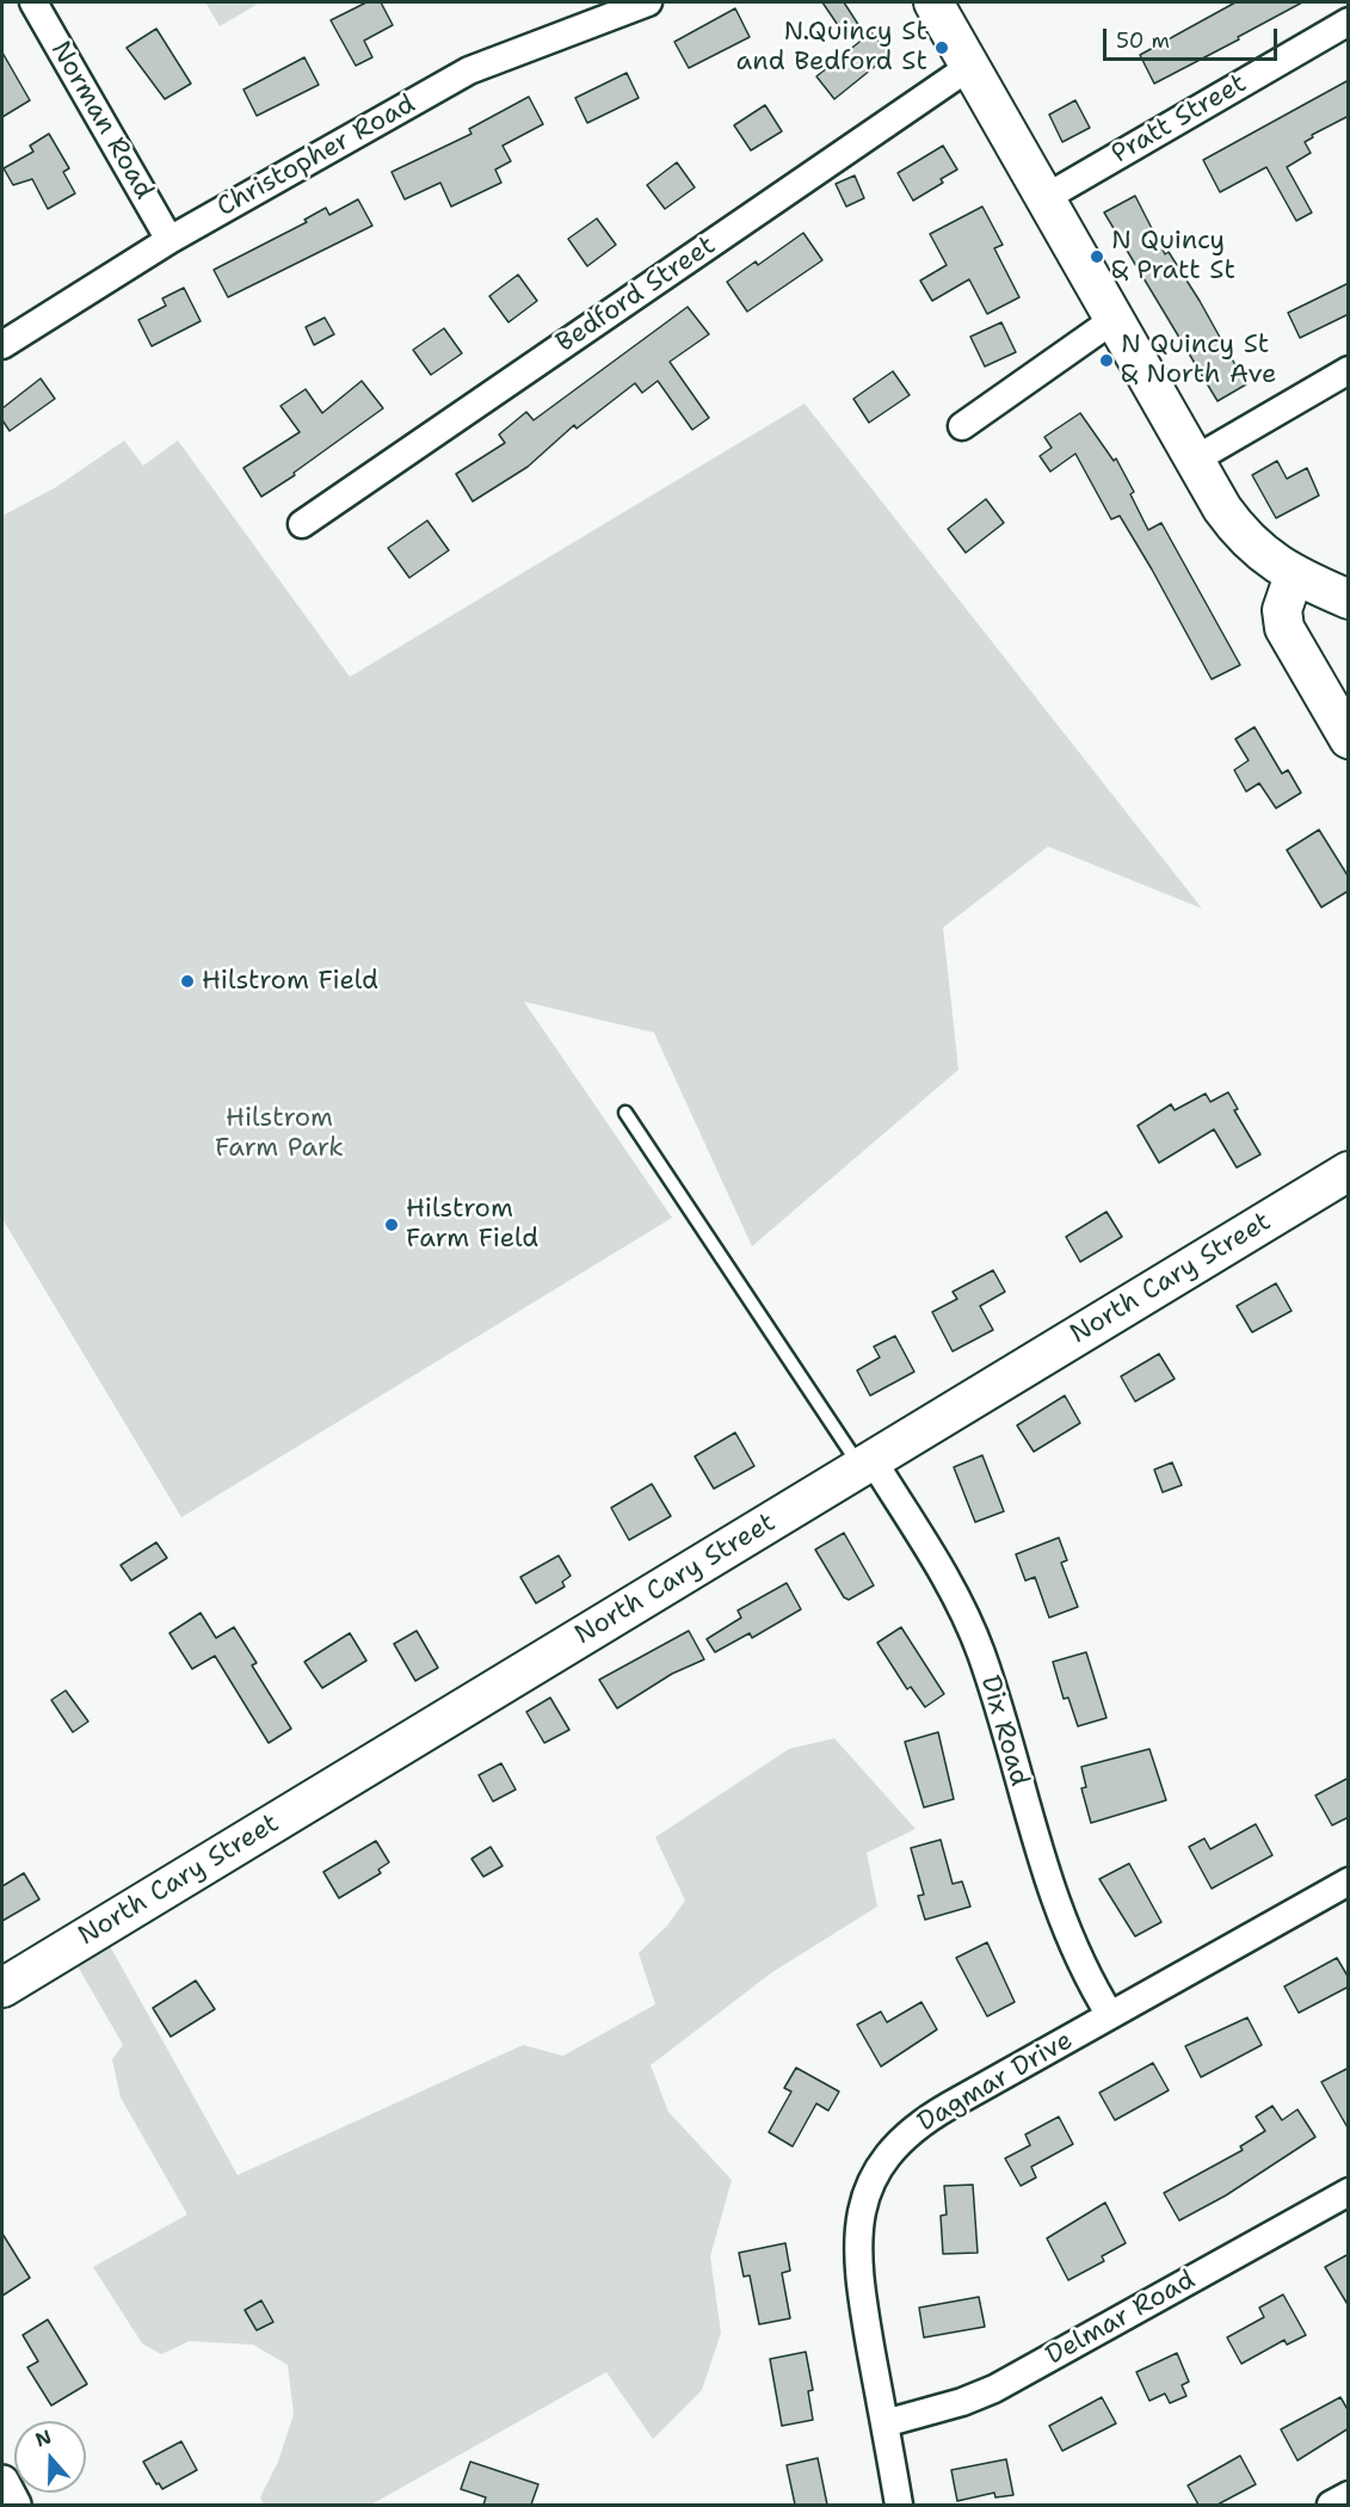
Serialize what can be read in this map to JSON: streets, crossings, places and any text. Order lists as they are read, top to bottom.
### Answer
{
  "streets": {
    "main road": ["North Cary Street"],
    "street": [
      "Pratt Street",
      "Norman Road",
      "Christopher Road",
      "Bedford Street",
      "Dix Road",
      "Dagmar Drive",
      "Delmar Road"
    ]
  },
  "crossings": [
    ["Norman Road", "Christopher Road"],
    ["North Cary Street", "Dix Road"],
    ["Dix Road", "Dagmar Drive"],
    ["Dagmar Drive", "Delmar Road"]
  ],
  "parks": ["Hilstrom Farm Park"],
  "places": [
    "N.Quincy St and Bedford St",
    "N Quincy & Pratt St",
    "N Quincy St & North Ave",
    "Hilstrom Field",
    "Hilstrom Farm Field"
  ],
  "scale_bar": "50 m",
  "north": "top"
}
